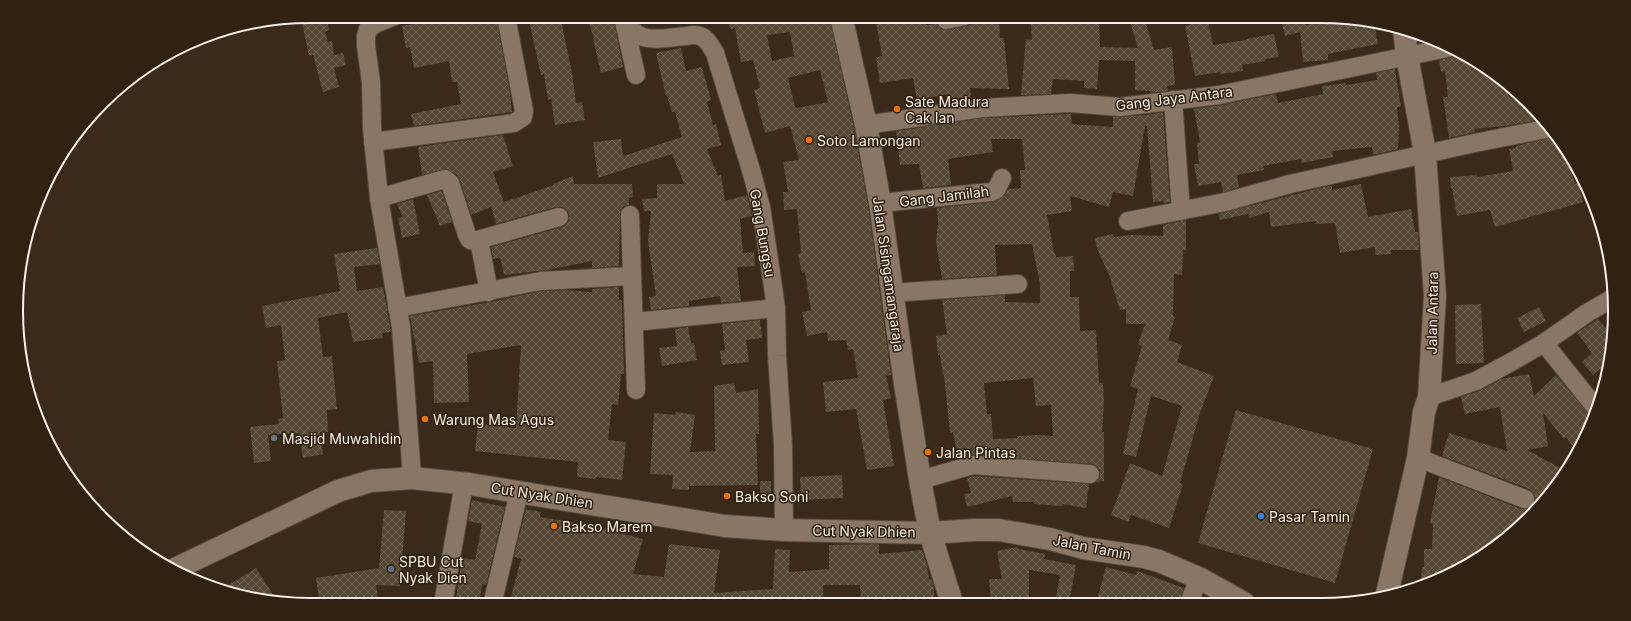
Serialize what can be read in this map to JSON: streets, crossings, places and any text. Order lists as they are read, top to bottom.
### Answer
{
  "streets": {
    "main road": [
      "Jalan Sisingamangaraja",
      "Jalan Antara",
      "Cut Nyak Dhien",
      "Jalan Tamin"
    ],
    "street": ["Gang Jaya Antara", "Gang Jamilah", "Gang Bungsu"]
  },
  "crossings": [
    ["Gang Jaya Antara", "Jalan Sisingamangaraja"],
    ["Gang Jaya Antara", "Jalan Antara"],
    ["Gang Jamilah", "Jalan Sisingamangaraja"],
    ["Gang Bungsu", "Cut Nyak Dhien"],
    ["Jalan Sisingamangaraja", "Cut Nyak Dhien"],
    ["Jalan Sisingamangaraja", "Jalan Tamin"],
    ["Cut Nyak Dhien", "Jalan Tamin"]
  ],
  "places": [
    "Sate Madura Cak Ian",
    "Soto Lamongan",
    "Warung Mas Agus",
    "Masjid Muwahidin",
    "Jalan Pintas",
    "Bakso Soni",
    "Pasar Tamin",
    "Bakso Marem",
    "SPBU Cut Nyak Dien"
  ]
}
